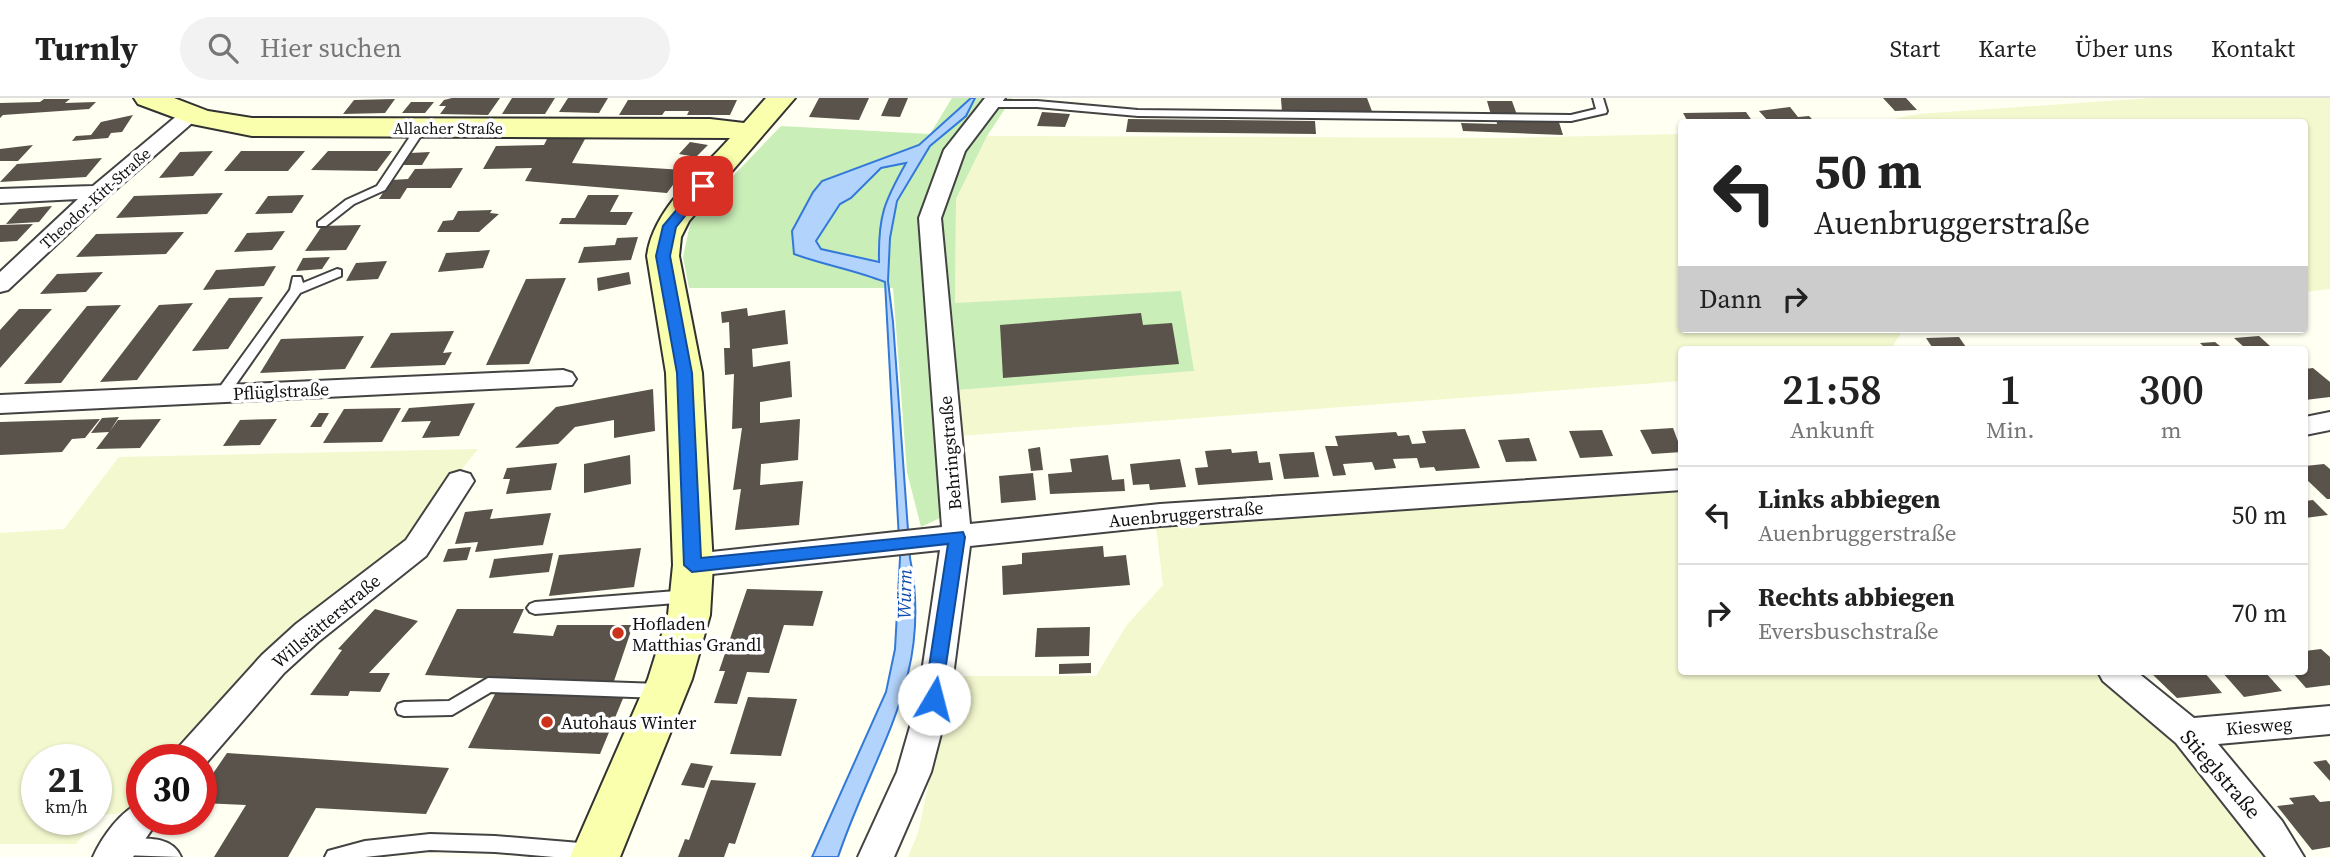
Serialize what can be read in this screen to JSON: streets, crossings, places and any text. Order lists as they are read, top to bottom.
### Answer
{
  "streets": {
    "main road": ["Allacher Straße"],
    "street": [
      "Theodor-Kitt-Straße",
      "Pflüglstraße",
      "Behringstraße",
      "Auenbruggerstraße",
      "Willstätterstraße",
      "Kiesweg",
      "Stieglstraße"
    ]
  },
  "crossings": [
    ["Allacher Straße", "Theodor-Kitt-Straße"],
    ["Behringstraße", "Auenbruggerstraße"],
    ["Kiesweg", "Stieglstraße"]
  ],
  "water": ["Würm"],
  "places": ["Hofladen Matthias Grandl", "Autohaus Winter"],
  "page": {
    "header": "Turnly",
    "search": "Hier suchen",
    "nav": [
      "Start",
      "Karte",
      "Über uns",
      "Kontakt"
    ],
    "turn": ["50 m", "Auenbruggerstraße"],
    "then": "Dann",
    "eta": [
      "21:58",
      "Ankunft",
      "1",
      "Min.",
      "300",
      "m"
    ],
    "list": [
      {
        "name": "Links abbiegen",
        "note": "Auenbruggerstraße",
        "value": "50 m"
      },
      {
        "name": "Rechts abbiegen",
        "note": "Eversbuschstraße",
        "value": "70 m"
      }
    ],
    "speed": "21 km/h",
    "limit": "30"
  }
}
